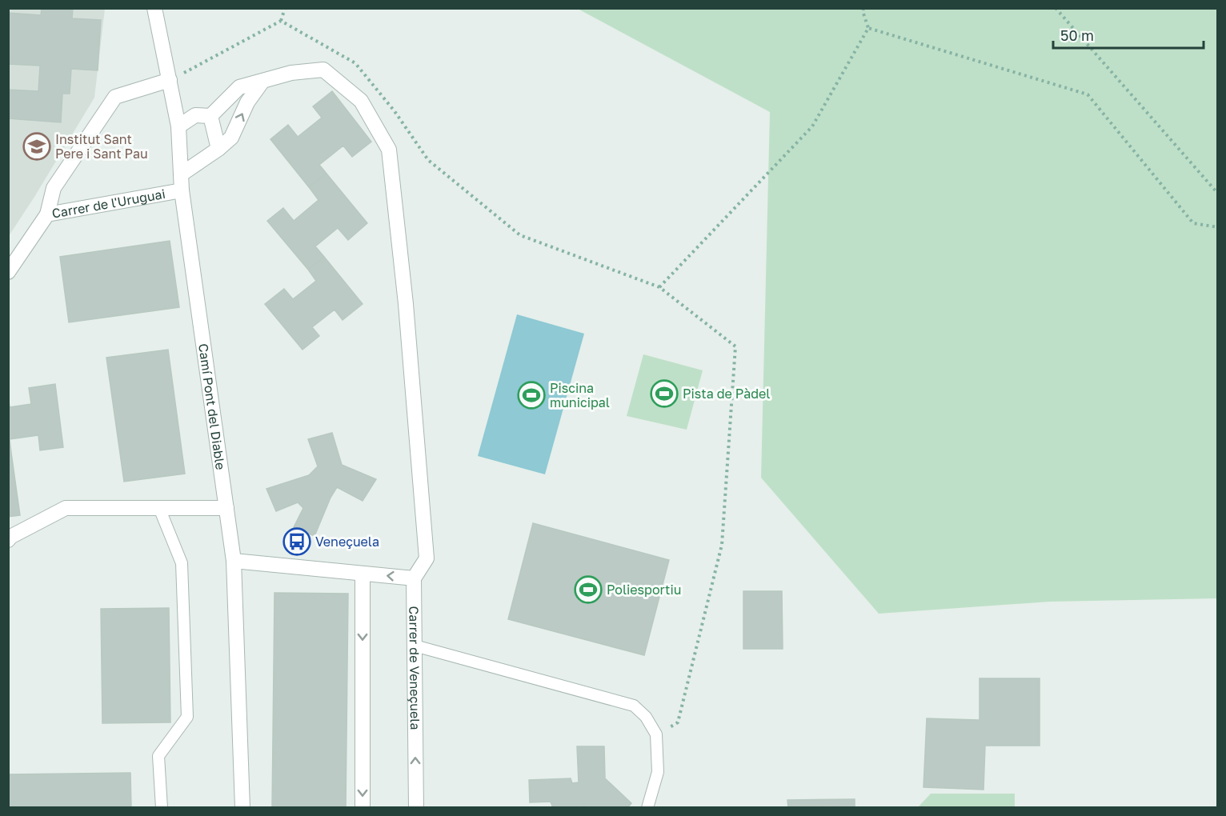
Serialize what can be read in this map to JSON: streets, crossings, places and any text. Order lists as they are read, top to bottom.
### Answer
{
  "streets": {
    "street": ["Carrer de l'Uruguai", "Camí Pont del Diable", "Carrer de Veneçuela"]
  },
  "crossings": [
    ["Carrer de l'Uruguai", "Camí Pont del Diable"]
  ],
  "places": {
    "school or university": ["Institut Sant Pere i Sant Pau"],
    "sports": ["Pista de Pàdel", "Piscina municipal", "Poliesportiu"],
    "bus stop": ["Veneçuela"]
  },
  "scale_bar": "50 m"
}
